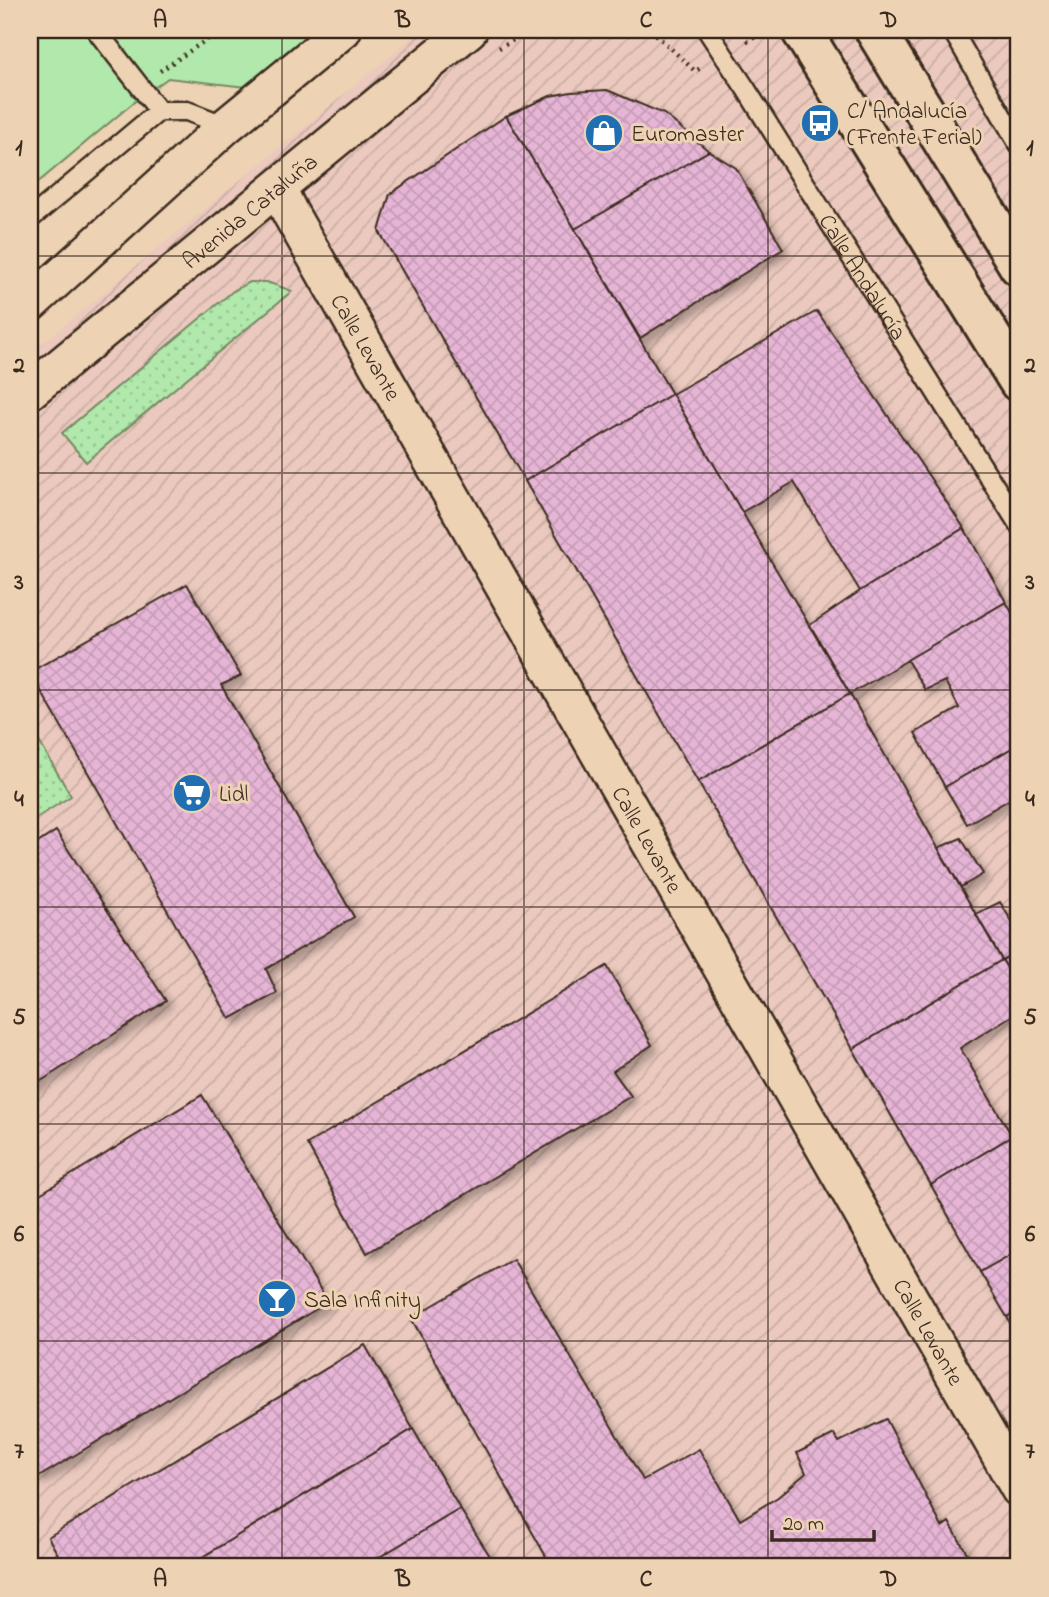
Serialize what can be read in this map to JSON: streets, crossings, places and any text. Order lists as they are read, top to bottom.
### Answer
{
  "streets": {
    "street": ["Avenida Cataluña", "Calle Levante"],
    "lane": ["Calle Andalucía"]
  },
  "crossings": [
    ["Avenida Cataluña", "Calle Levante"]
  ],
  "places": {
    "bus stop": ["C/ Andalucía (Frente Ferial)"],
    "shop": ["Euromaster"],
    "supermarket": ["Lidl"],
    "bar": ["Sala Infinity"]
  },
  "scale_bar": "20 m",
  "grid": {
    "columns": [
      "A",
      "B",
      "C",
      "D"
    ],
    "rows": [
      "1",
      "2",
      "3",
      "4",
      "5",
      "6",
      "7"
    ]
  }
}
